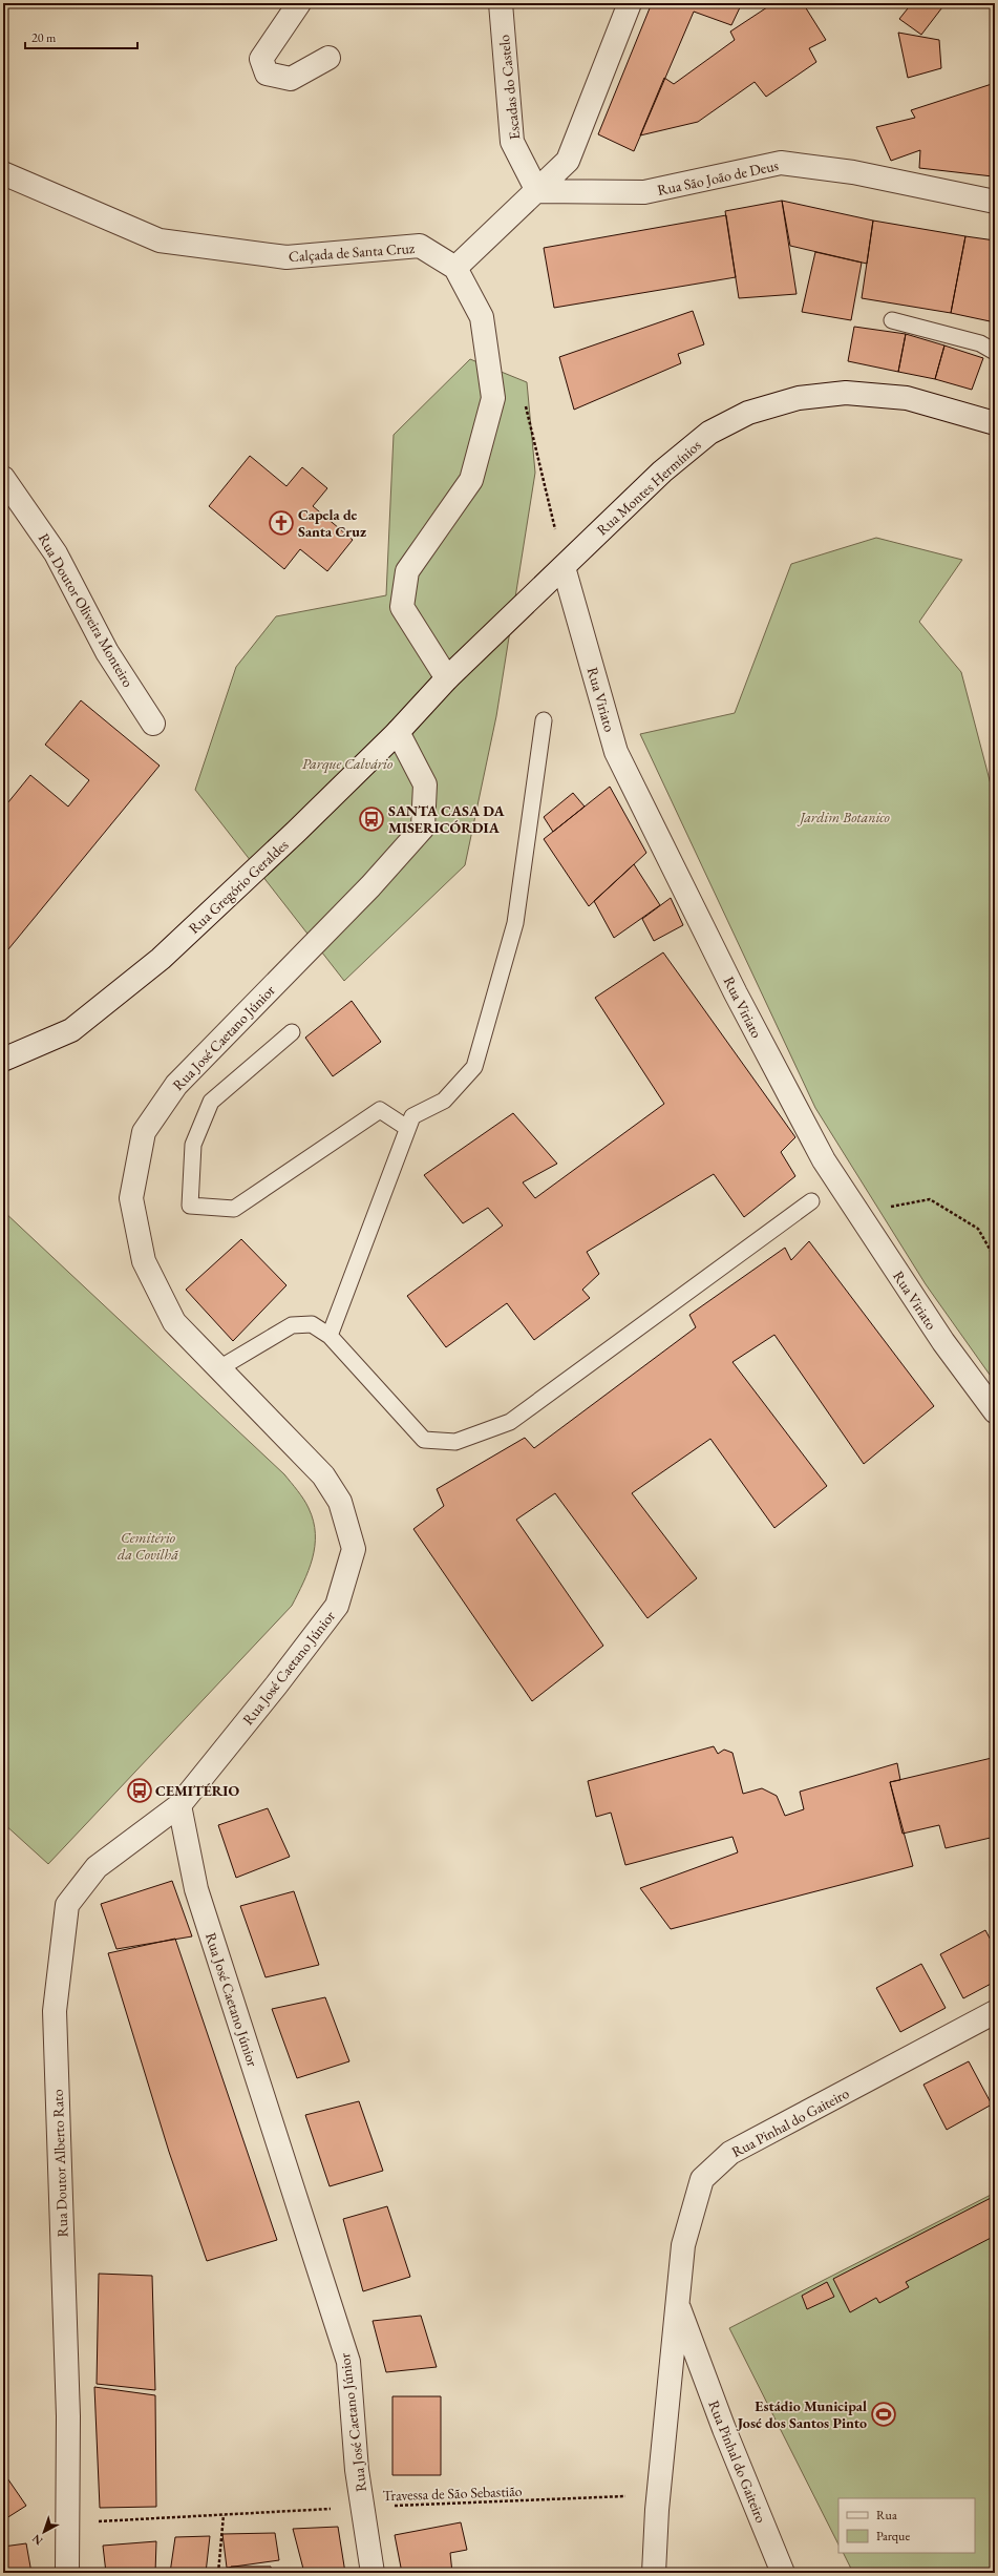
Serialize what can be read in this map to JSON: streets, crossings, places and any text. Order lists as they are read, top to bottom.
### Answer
{
  "streets": {
    "street": [
      "Escadas do Castelo",
      "Rua São João de Deus",
      "Calçada de Santa Cruz",
      "Rua Montes Hermínios",
      "Rua Doutor Oliveira Monteiro",
      "Rua Viriato",
      "Rua Gregório Geraldes",
      "Rua José Caetano Júnior",
      "Rua Pinhal do Gaiteiro",
      "Rua Doutor Alberto Rato"
    ],
    "path": ["Travessa de São Sebastião"]
  },
  "crossings": [
    ["Escadas do Castelo", "Rua São João de Deus"],
    ["Rua Montes Hermínios", "Rua Viriato"],
    ["Rua Montes Hermínios", "Rua Gregório Geraldes"],
    ["Rua Gregório Geraldes", "Rua José Caetano Júnior"],
    ["Rua José Caetano Júnior", "Rua Doutor Alberto Rato"],
    ["Rua José Caetano Júnior", "Travessa de São Sebastião"],
    ["Rua Pinhal do Gaiteiro", "Travessa de São Sebastião"],
    ["Rua Doutor Alberto Rato", "Travessa de São Sebastião"]
  ],
  "parks": ["Parque Calvário", "Jardim Botanico", "Cemitério da Covilhã"],
  "places": {
    "church": ["Capela de Santa Cruz"],
    "bus stop": ["SANTA CASA DA MISERICÓRDIA", "CEMITÉRIO"],
    "sports": ["Estádio Municipal José dos Santos Pinto"]
  },
  "legend": ["Rua", "Parque"],
  "scale_bar": "20 m",
  "north": "bottom left"
}
